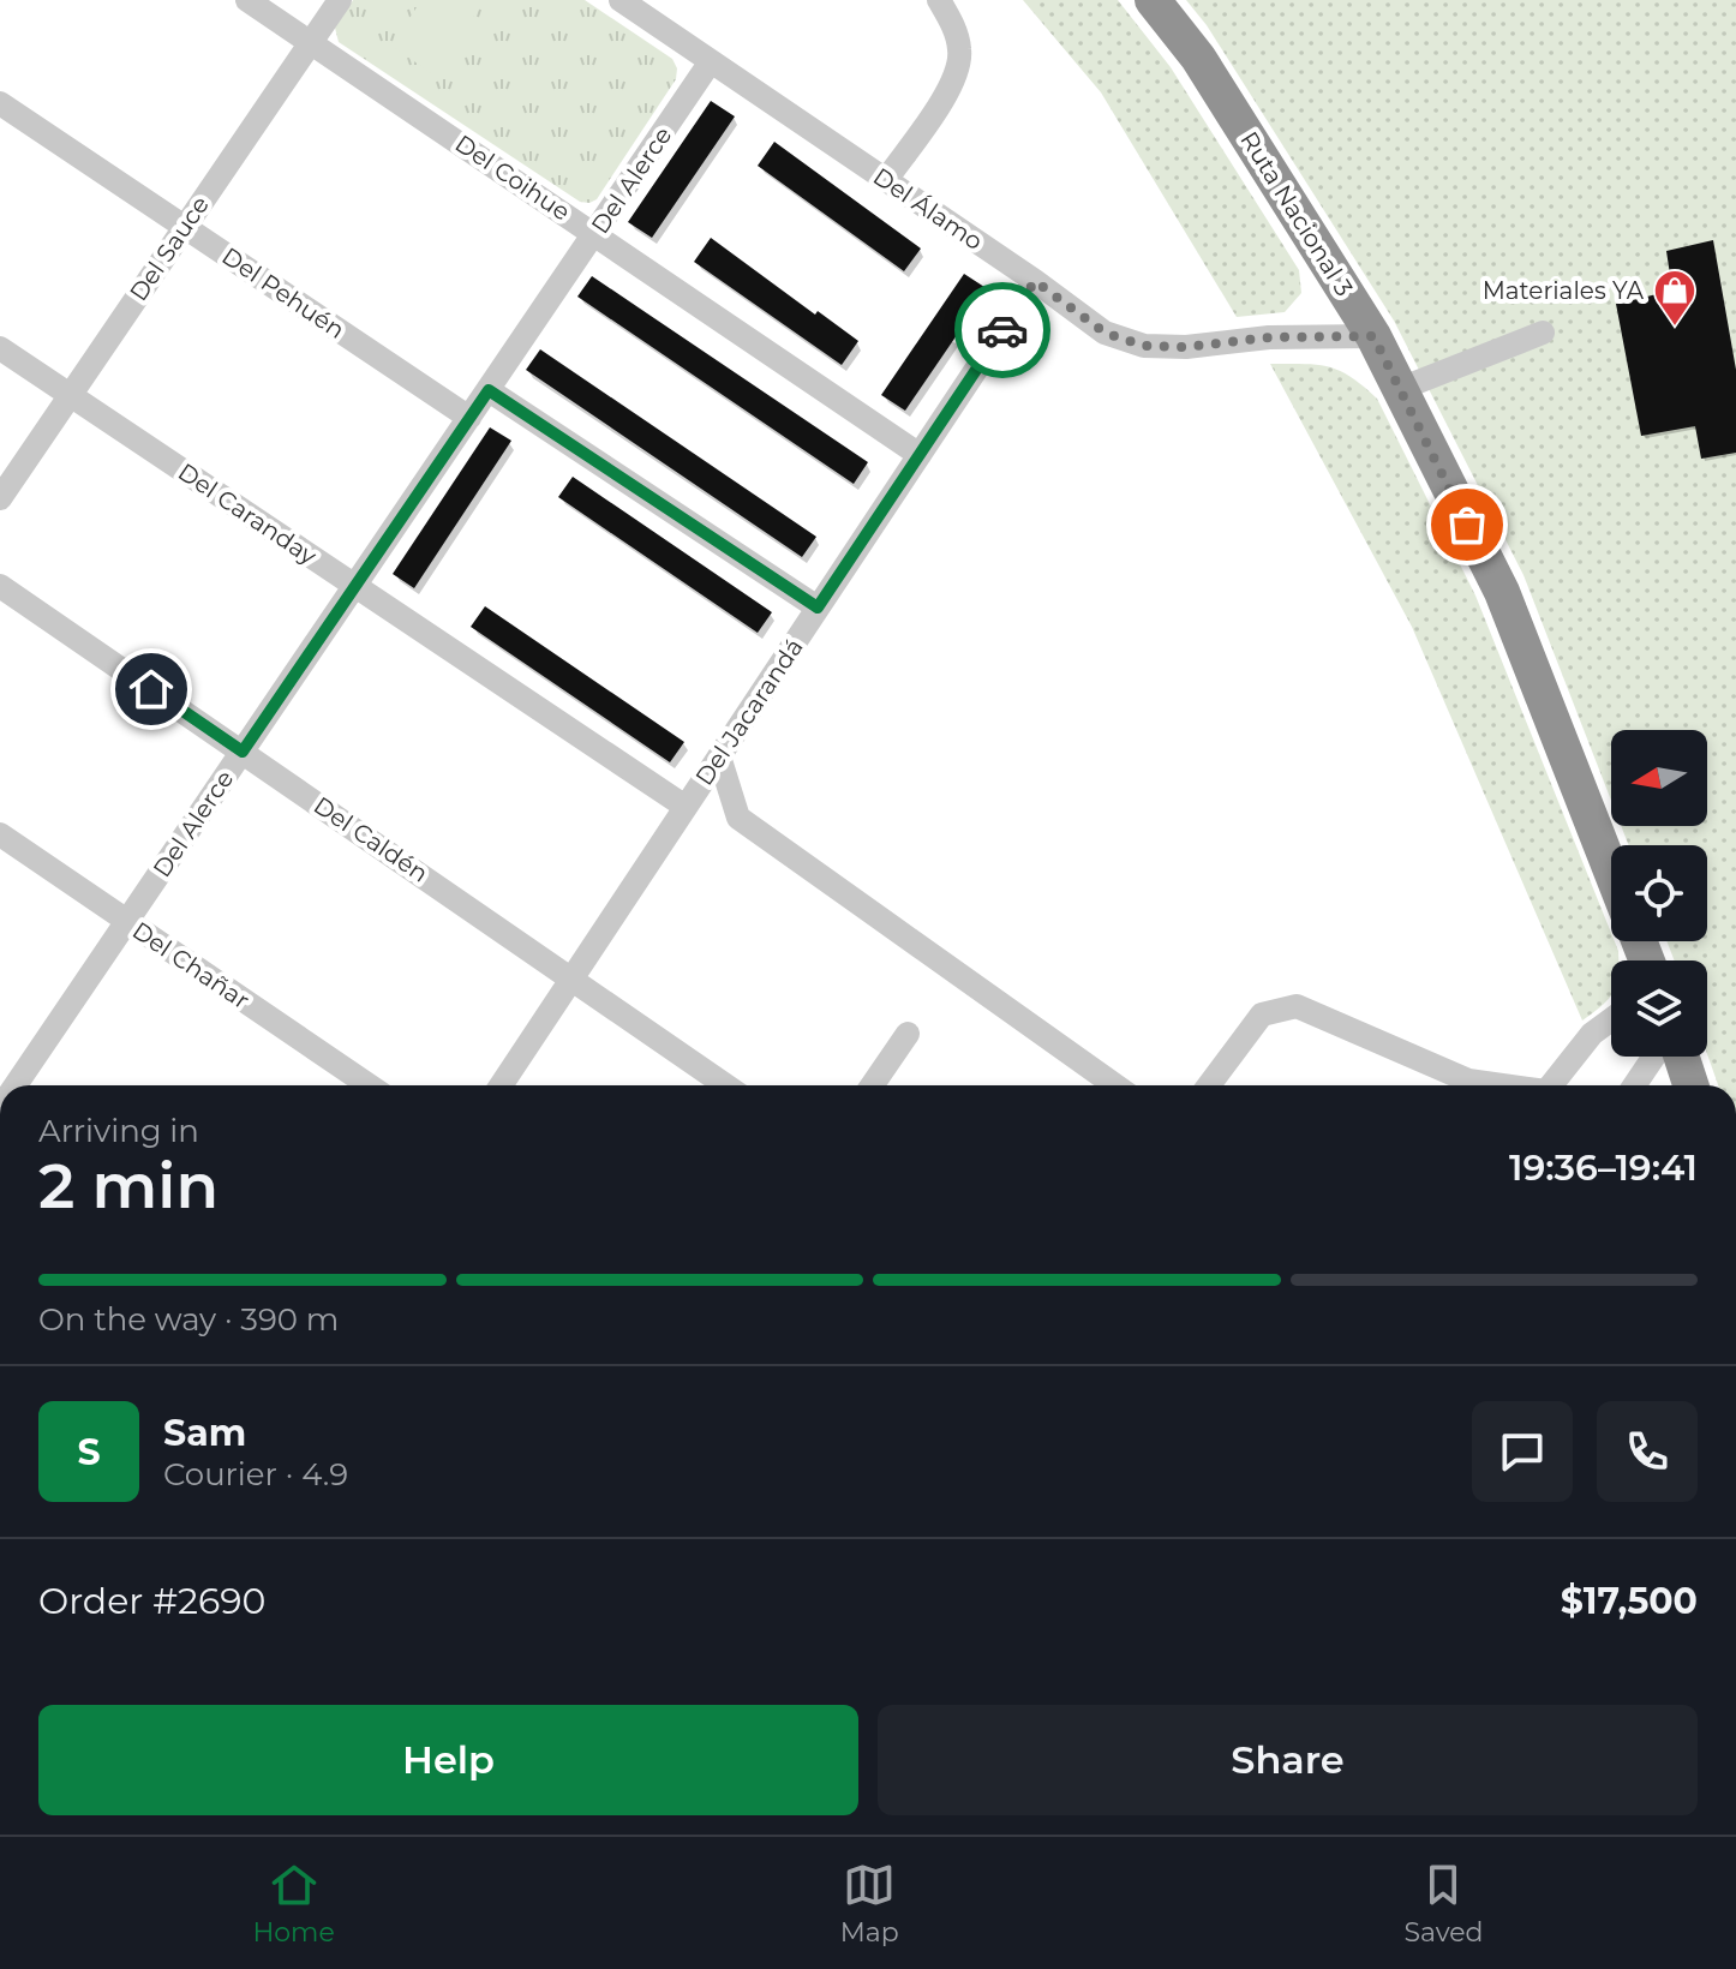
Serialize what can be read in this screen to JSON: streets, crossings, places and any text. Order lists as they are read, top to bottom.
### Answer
{
  "streets": {
    "highway": ["Ruta Nacional 3"],
    "street": [
      "Del Coihue",
      "Del Alerce",
      "Del Álamo",
      "Del Sauce",
      "Del Pehuén",
      "Del Caranday",
      "Del Jacarandá",
      "Del Caldén",
      "Del Chañar"
    ]
  },
  "crossings": [
    ["Del Coihue", "Del Alerce"],
    ["Del Coihue", "Del Sauce"],
    ["Del Coihue", "Del Jacarandá"],
    ["Del Alerce", "Del Álamo"],
    ["Del Alerce", "Del Pehuén"],
    ["Del Alerce", "Del Caranday"],
    ["Del Alerce", "Del Caldén"],
    ["Del Alerce", "Del Chañar"],
    ["Del Álamo", "Ruta Nacional 3"],
    ["Del Álamo", "Del Jacarandá"],
    ["Del Sauce", "Del Pehuén"],
    ["Del Sauce", "Del Caranday"],
    ["Del Caranday", "Del Jacarandá"],
    ["Del Jacarandá", "Del Caldén"]
  ],
  "places": {
    "shop": ["Materiales YA"]
  },
  "north": "left",
  "page": {
    "heading": ["2 min", "Arriving in", "19:36–19:41"],
    "panel": [
      "Sam",
      "Courier · 4.9",
      "Order #2690",
      "$17,500"
    ],
    "bar": "On the way · 390 m",
    "round": "S",
    "buttons": ["Help", "Share"],
    "tabs": ["Home", "Map", "Saved"]
  }
}
